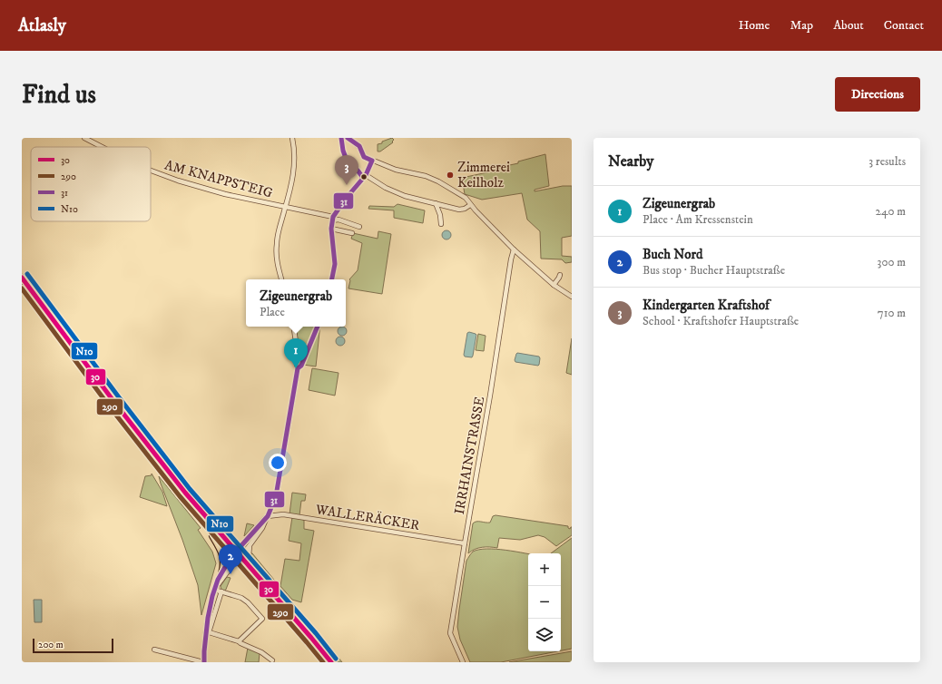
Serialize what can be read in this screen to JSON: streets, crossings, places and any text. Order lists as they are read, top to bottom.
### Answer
{
  "streets": {
    "street": ["AM KNAPPSTEIG", "IRRHAINSTRASSE", "WALLERÄCKER"]
  },
  "crossings": [
    ["IRRHAINSTRASSE", "WALLERÄCKER"]
  ],
  "places": ["Zimmerei Keilholz"],
  "lines": [
    "transit line 31",
    "transit line N10",
    "transit line 30",
    "transit line 290"
  ],
  "legend": [
    "30",
    "290",
    "31",
    "N10"
  ],
  "scale_bar": "200 m",
  "page": {
    "header": "Atlasly",
    "nav": [
      "Home",
      "Map",
      "About",
      "Contact"
    ],
    "buttons": "Directions",
    "title": "Find us",
    "heading": ["Nearby", "3 results"],
    "pins": ["3", "1", "2"],
    "list": [
      {
        "mark": "1",
        "name": "Zigeunergrab",
        "note": "Place · Am Kressenstein",
        "value": "240 m"
      },
      {
        "mark": "2",
        "name": "Buch Nord",
        "note": "Bus stop · Bucher Hauptstraße",
        "value": "300 m"
      },
      {
        "mark": "3",
        "name": "Kindergarten Kraftshof",
        "note": "School · Kraftshofer Hauptstraße",
        "value": "710 m"
      }
    ],
    "popup": ["Zigeunergrab", "Place"],
    "map_buttons": ["+", "−"],
    "scale": "200 m"
  }
}
